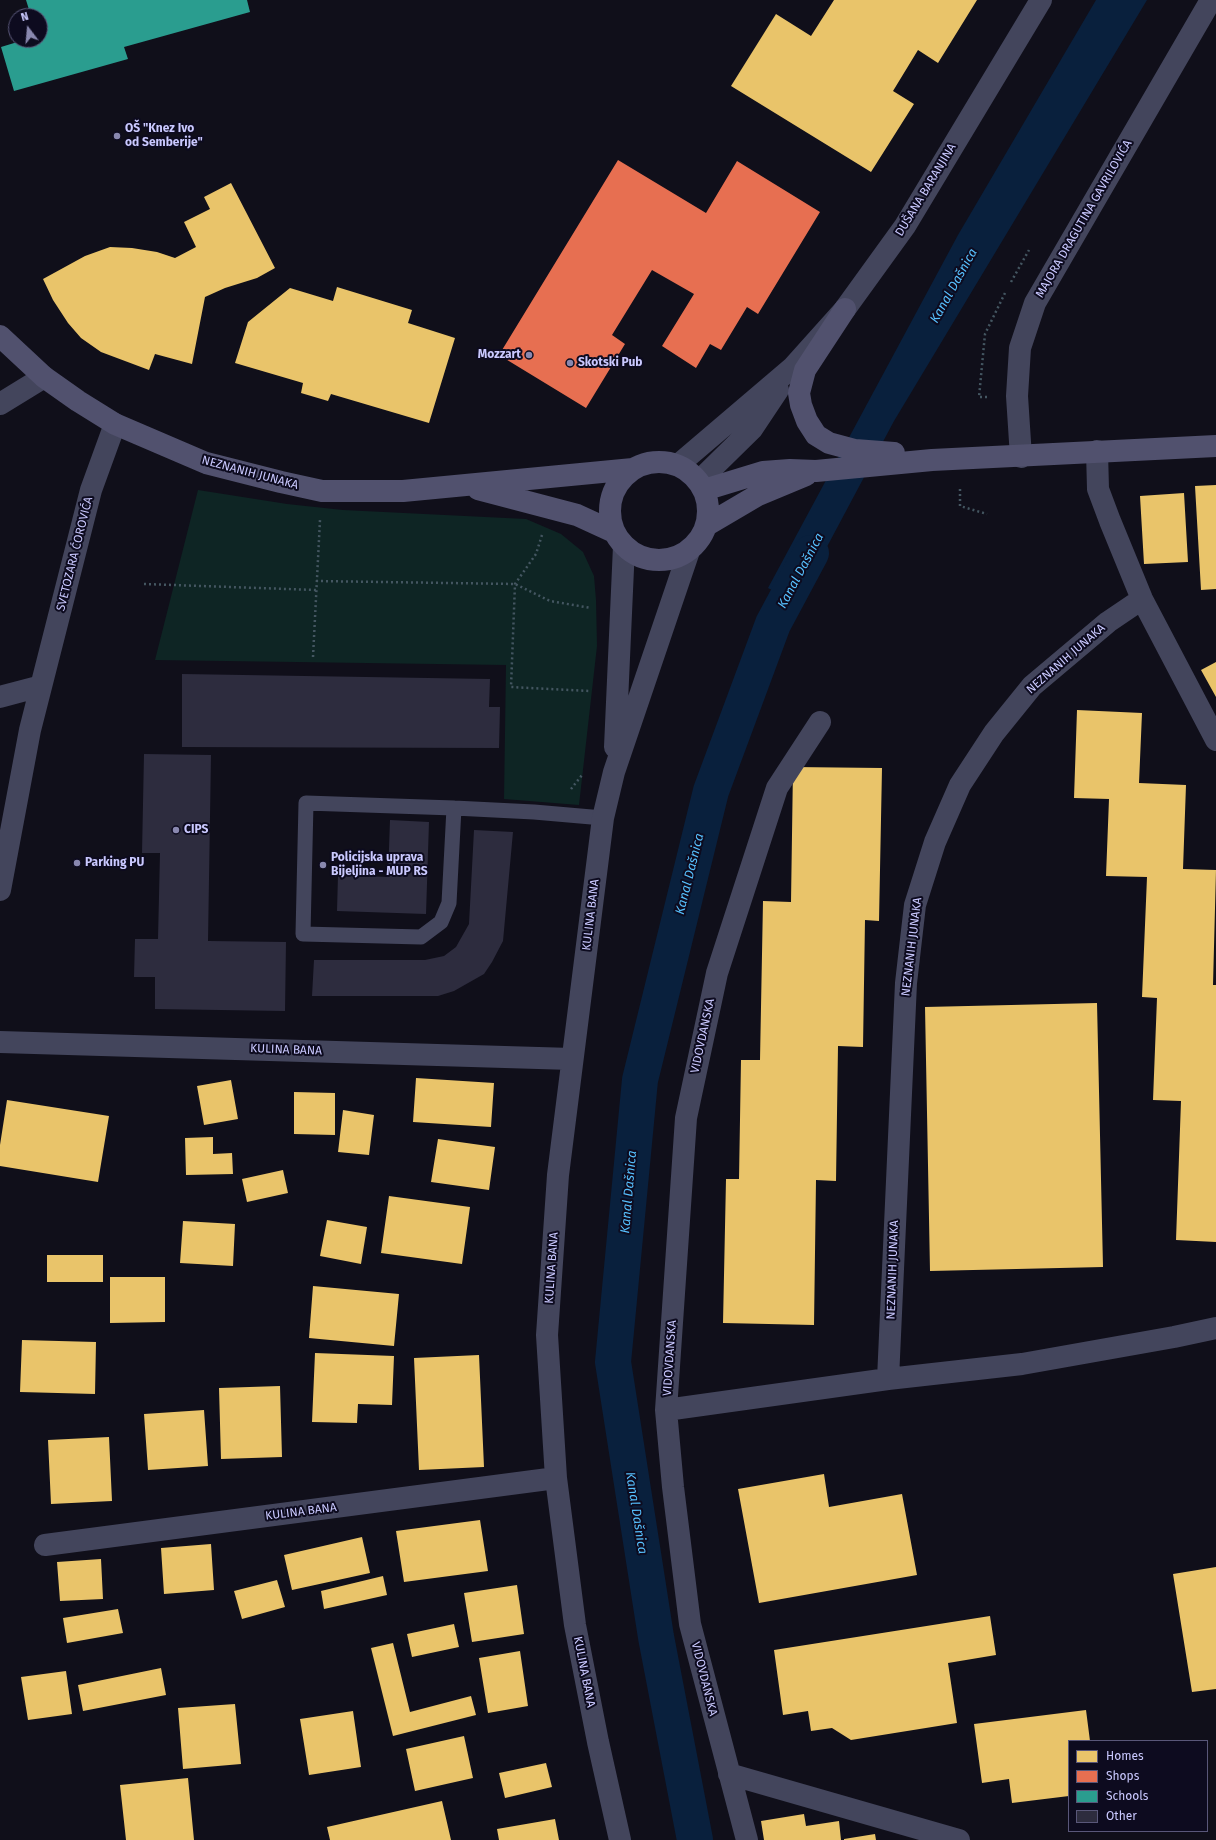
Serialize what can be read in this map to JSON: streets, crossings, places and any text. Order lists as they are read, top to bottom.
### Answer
{
  "streets": {
    "main road": ["NEZNANIH JUNAKA"],
    "street": [
      "DUŠANA BARANJINA",
      "MAJORA DRAGUTINA GAVRILOVIĆA",
      "SVETOZARA ĆOROVIĆA",
      "KULINA BANA",
      "VIDOVDANSKA"
    ]
  },
  "crossings": [
    ["NEZNANIH JUNAKA", "SVETOZARA ĆOROVIĆA"]
  ],
  "water": ["Kanal Dašnica"],
  "places": [
    "OŠ \"Knez Ivo od Semberije\"",
    "Mozzart",
    "Skotski Pub",
    "CIPS",
    "Parking PU",
    "Policijska uprava Bijeljina - MUP RS"
  ],
  "legend": [
    "Homes",
    "Shops",
    "Schools",
    "Other"
  ],
  "north": "top"
}
